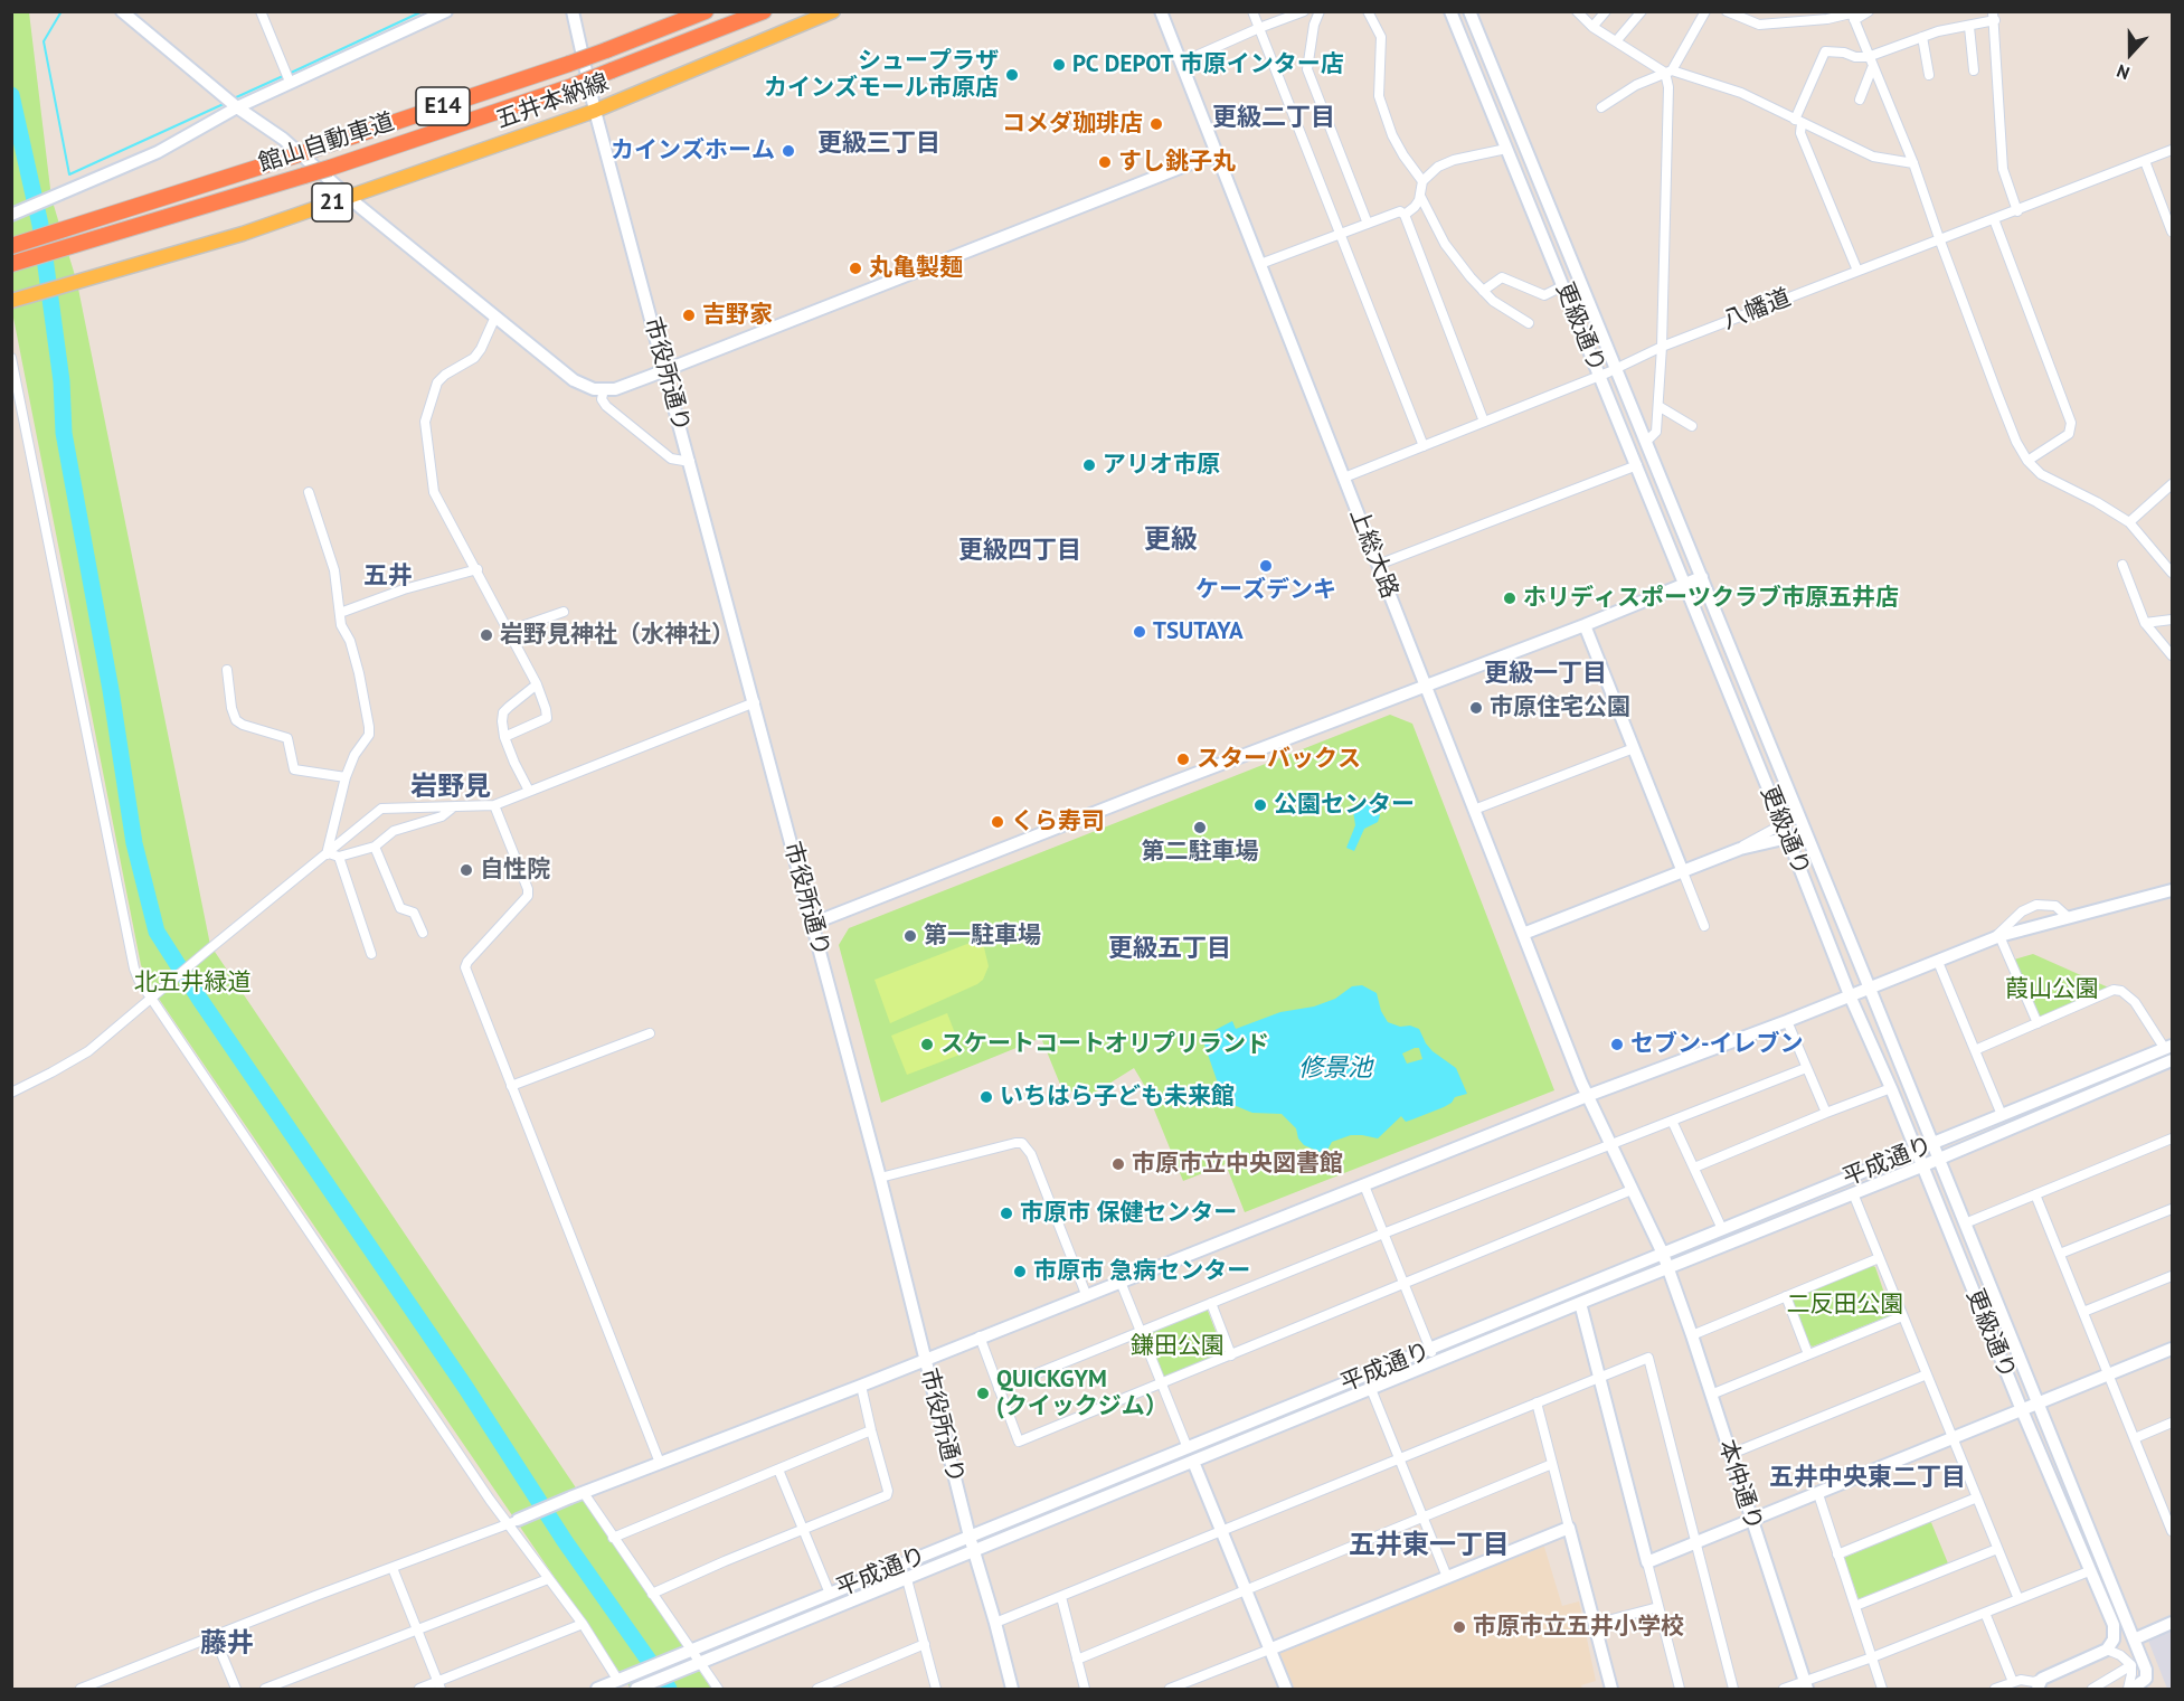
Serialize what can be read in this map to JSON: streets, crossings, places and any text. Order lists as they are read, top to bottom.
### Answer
{
  "streets": {
    "highway": ["E14", "館山自動車道"],
    "main road": ["五井本納線", "21"],
    "street": [
      "八幡道",
      "更級通り",
      "市役所通り",
      "上総大路",
      "平成通り",
      "本仲通り"
    ]
  },
  "crossings": [
    ["五井本納線", "市役所通り"],
    ["八幡道", "更級通り"],
    ["八幡道", "上総大路"],
    ["更級通り", "平成通り"],
    ["市役所通り", "平成通り"],
    ["上総大路", "本仲通り"],
    ["平成通り", "本仲通り"]
  ],
  "districts": [
    "更級二丁目",
    "更級三丁目",
    "更級",
    "更級四丁目",
    "五井",
    "更級一丁目",
    "岩野見",
    "更級五丁目",
    "五井中央東二丁目",
    "五井東一丁目",
    "藤井"
  ],
  "water": ["修景池"],
  "parks": [
    "北五井緑道",
    "葭山公園",
    "二反田公園",
    "鎌田公園"
  ],
  "places": [
    "PC DEPOT 市原インター店",
    "シュープラザ カインズモール市原店",
    "コメダ珈琲店",
    "カインズホーム",
    "すし銚子丸",
    "丸亀製麺",
    "吉野家",
    "アリオ市原",
    "ケーズデンキ",
    "ホリディスポーツクラブ市原五井店",
    "TSUTAYA",
    "岩野見神社（水神社）",
    "市原住宅公園",
    "スターバックス",
    "公園センター",
    "くら寿司",
    "第二駐車場",
    "自性院",
    "第一駐車場",
    "スケートコートオリプリランド",
    "セブン-イレブン",
    "いちはら子ども未来館",
    "市原市立中央図書館",
    "市原市 保健センター",
    "市原市 急病センター",
    "QUICKGYM (クイックジム）",
    "市原市立五井小学校"
  ],
  "north": "bottom"
}
